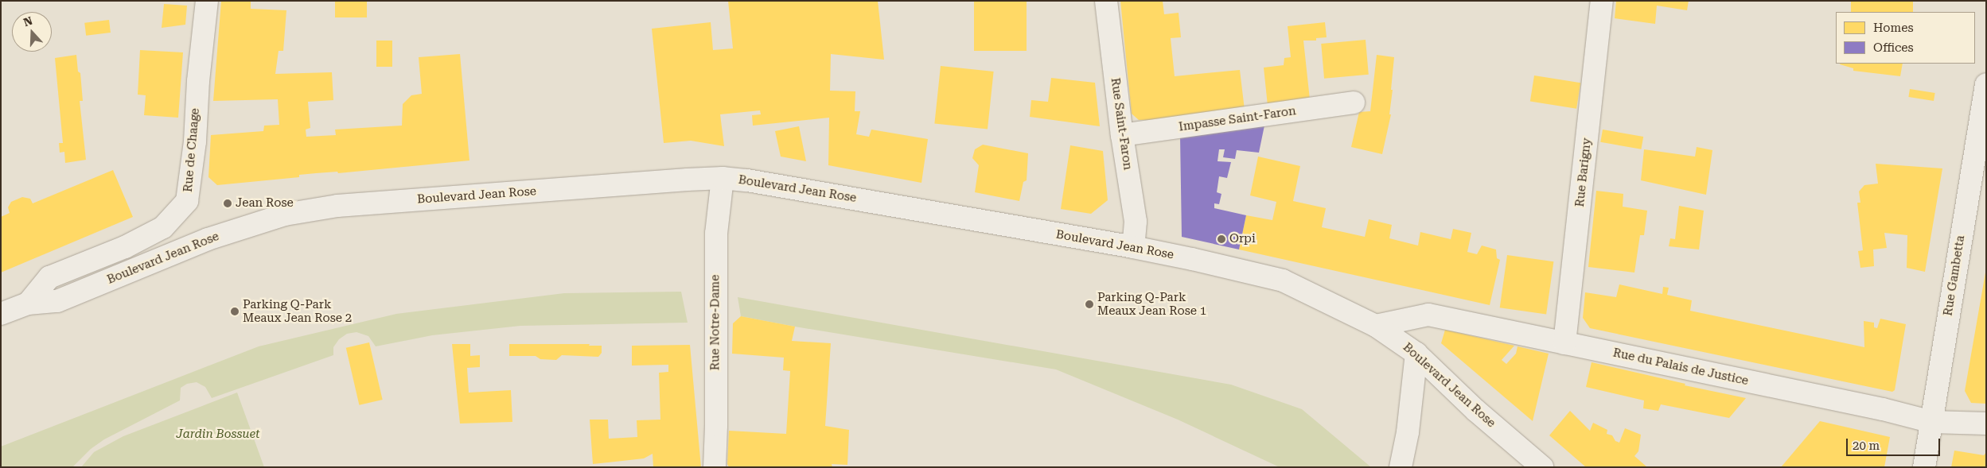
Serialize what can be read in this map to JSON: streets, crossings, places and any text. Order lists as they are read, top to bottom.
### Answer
{
  "streets": {
    "street": [
      "Impasse Saint-Faron",
      "Rue Saint-Faron",
      "Rue de Chaage",
      "Rue Barigny",
      "Boulevard Jean Rose",
      "Rue Gambetta",
      "Rue Notre-Dame",
      "Rue du Palais de Justice"
    ]
  },
  "crossings": [
    ["Impasse Saint-Faron", "Rue Saint-Faron"],
    ["Rue Saint-Faron", "Boulevard Jean Rose"],
    ["Rue de Chaage", "Boulevard Jean Rose"],
    ["Rue Barigny", "Rue du Palais de Justice"],
    ["Boulevard Jean Rose", "Rue Notre-Dame"],
    ["Boulevard Jean Rose", "Rue du Palais de Justice"],
    ["Rue Gambetta", "Rue du Palais de Justice"]
  ],
  "parks": ["Jardin Bossuet"],
  "places": [
    "Jean Rose",
    "Orpi",
    "Parking Q-Park Meaux Jean Rose 1",
    "Parking Q-Park Meaux Jean Rose 2"
  ],
  "legend": ["Homes", "Offices"],
  "scale_bar": "20 m",
  "north": "top"
}
